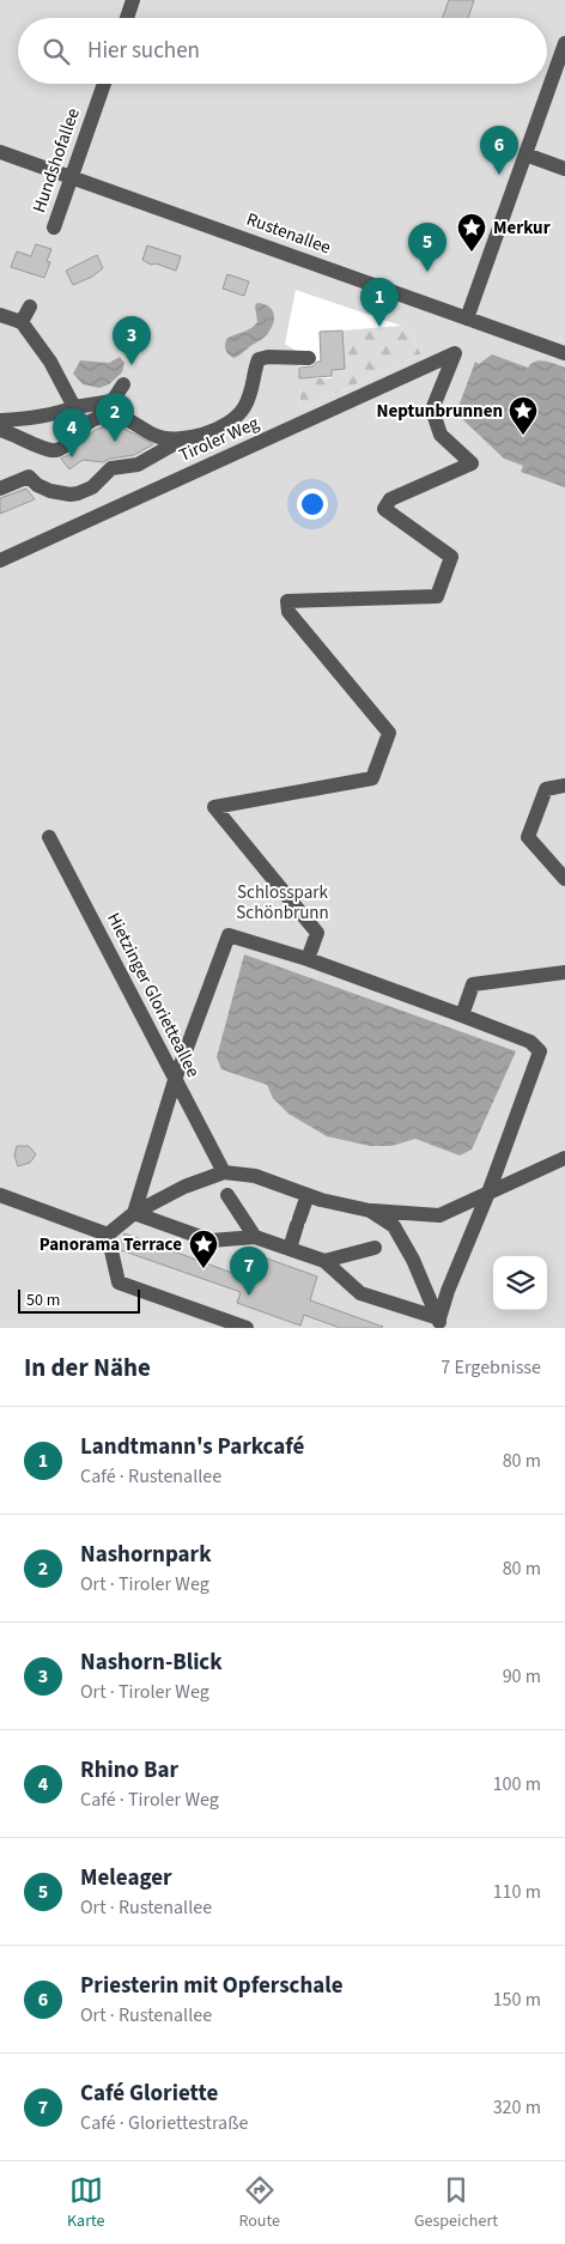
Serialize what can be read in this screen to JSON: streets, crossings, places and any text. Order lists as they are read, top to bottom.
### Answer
{
  "streets": {
    "street": [
      "Hundshofallee",
      "Rustenallee",
      "Tiroler Weg",
      "Hietzinger Glorietteallee"
    ]
  },
  "crossings": [
    ["Hundshofallee", "Rustenallee"]
  ],
  "parks": ["Schlosspark Schönbrunn"],
  "places": {
    "place": ["Merkur", "Neptunbrunnen", "Panorama Terrace"]
  },
  "scale_bar": "50 m",
  "page": {
    "search": "Hier suchen",
    "pins": [
      "6",
      "5",
      "1",
      "3",
      "2",
      "4",
      "7"
    ],
    "scale": "50 m",
    "heading": ["In der Nähe", "7 Ergebnisse"],
    "list": [
      {
        "mark": "1",
        "name": "Landtmann's Parkcafé",
        "note": "Café · Rustenallee",
        "value": "80 m"
      },
      {
        "mark": "2",
        "name": "Nashornpark",
        "note": "Ort · Tiroler Weg",
        "value": "80 m"
      },
      {
        "mark": "3",
        "name": "Nashorn-Blick",
        "note": "Ort · Tiroler Weg",
        "value": "90 m"
      },
      {
        "mark": "4",
        "name": "Rhino Bar",
        "note": "Café · Tiroler Weg",
        "value": "100 m"
      },
      {
        "mark": "5",
        "name": "Meleager",
        "note": "Ort · Rustenallee",
        "value": "110 m"
      },
      {
        "mark": "6",
        "name": "Priesterin mit Opferschale",
        "note": "Ort · Rustenallee",
        "value": "150 m"
      },
      {
        "mark": "7",
        "name": "Café Gloriette",
        "note": "Café · Gloriettestraße",
        "value": "320 m"
      }
    ],
    "nav": ["Karte", "Route", "Gespeichert"]
  }
}
